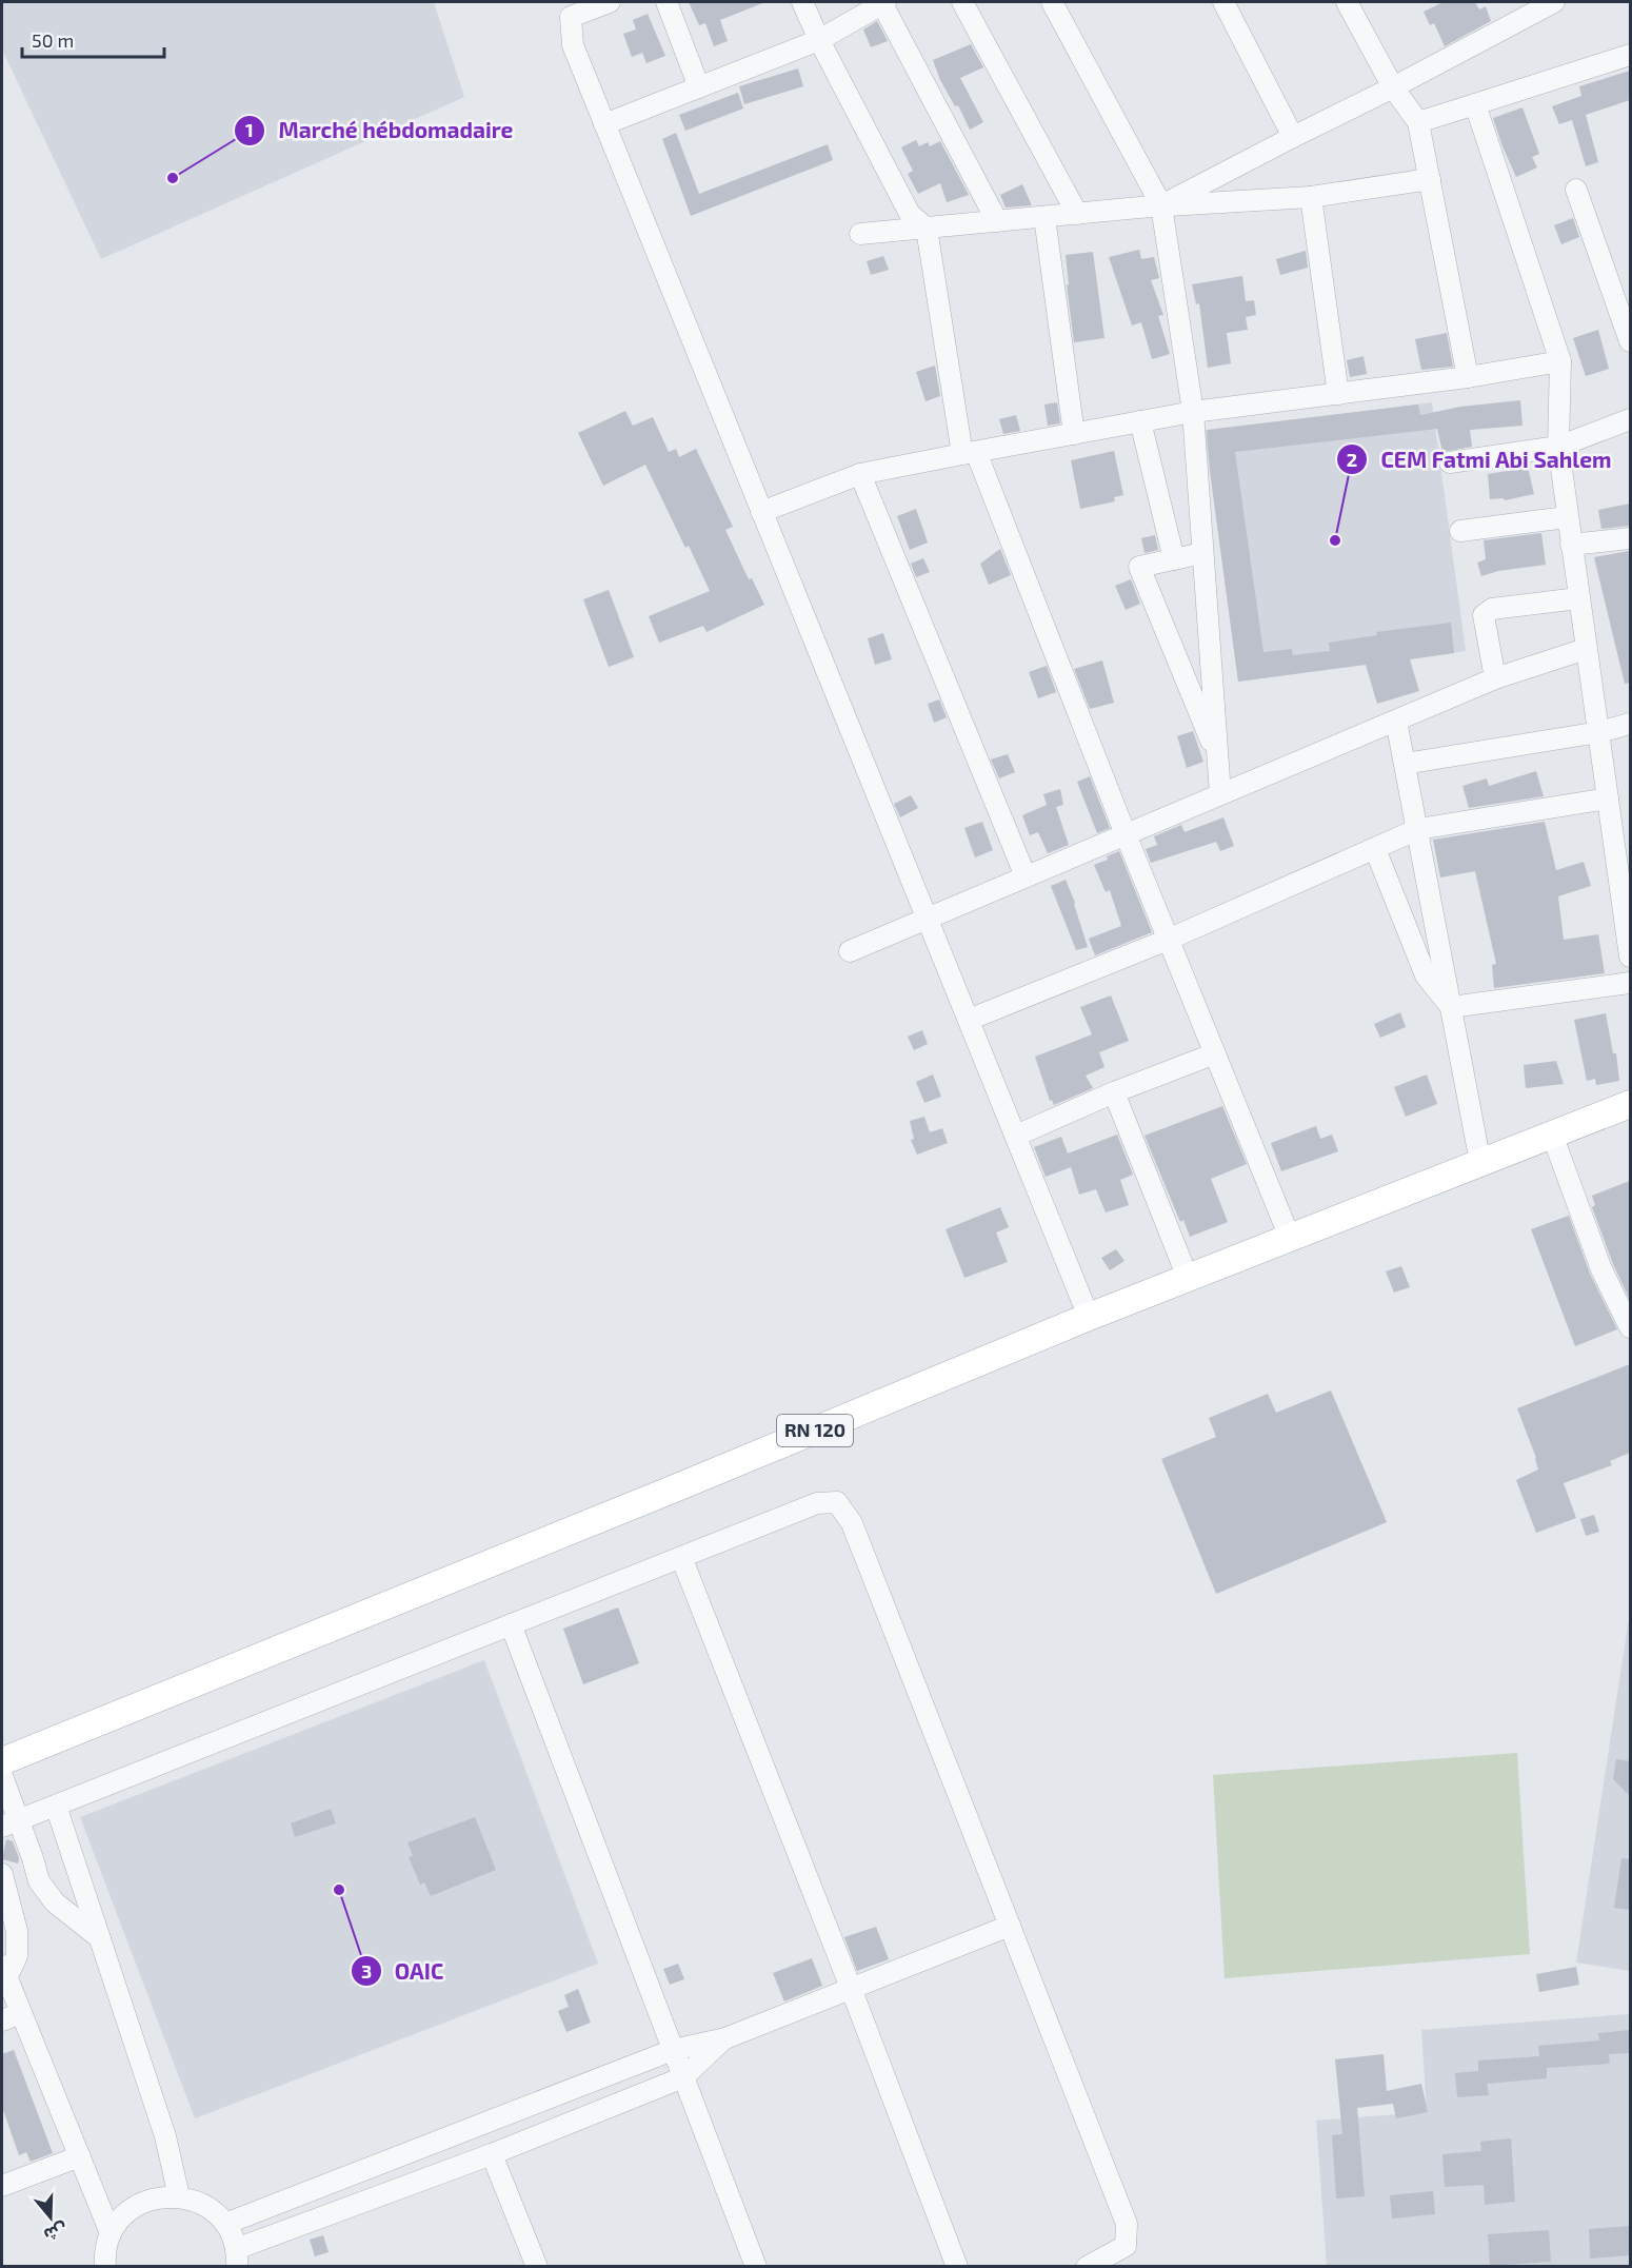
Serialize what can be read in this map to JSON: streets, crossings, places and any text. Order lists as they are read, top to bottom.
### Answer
{
  "streets": {
    "main road": ["RN 120"]
  },
  "places": ["Marché hébdomadaire", "CEM Fatmi Abi Sahlem", "OAIC"],
  "scale_bar": "50 m",
  "north": "bottom"
}
